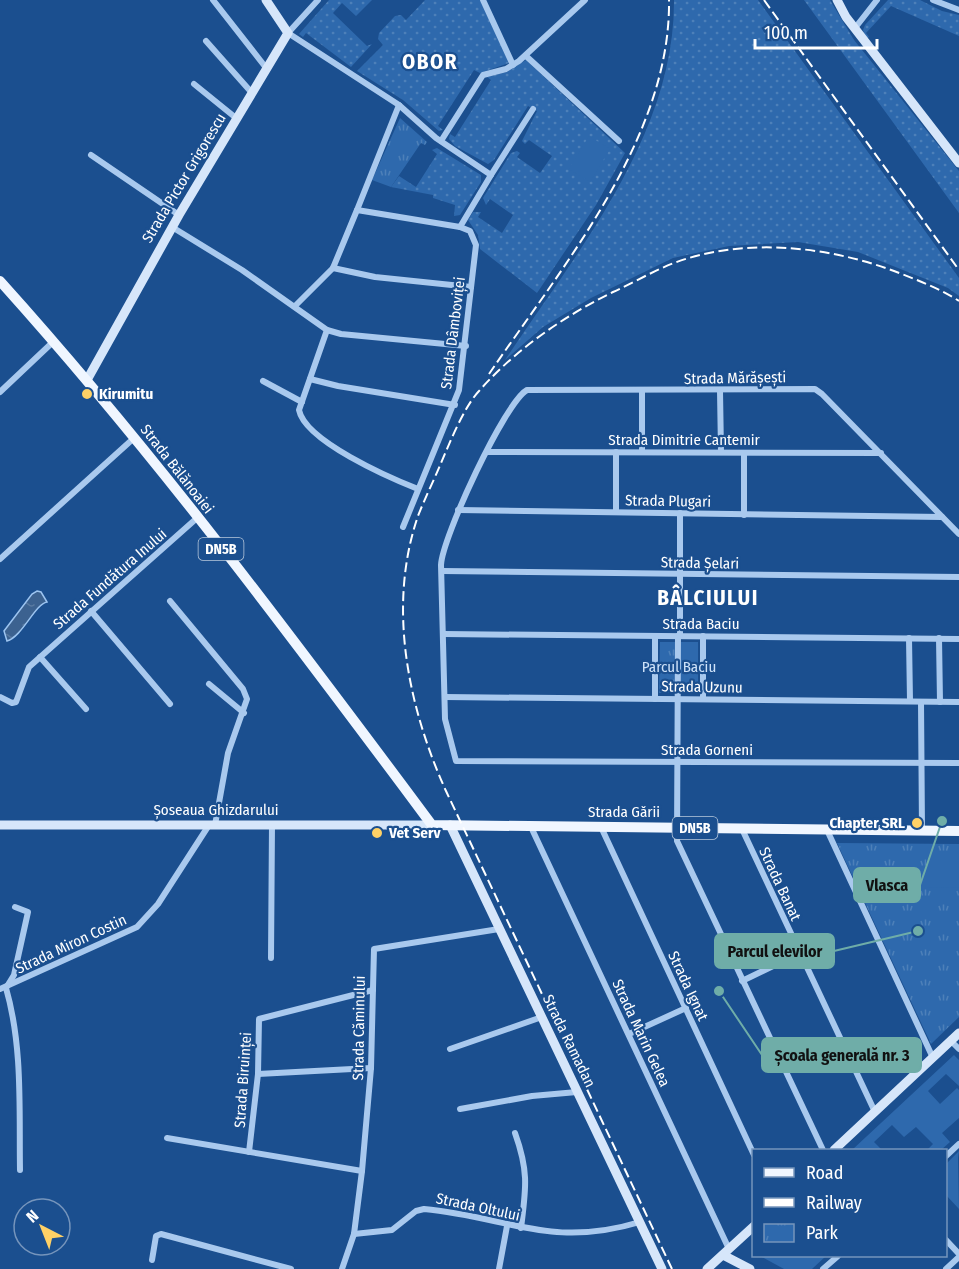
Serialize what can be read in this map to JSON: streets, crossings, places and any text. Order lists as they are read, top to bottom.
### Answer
{
  "streets": {
    "main road": ["Strada Bălănoaiei", "DN5B", "Strada Gării"],
    "street": [
      "Strada Pictor Grigorescu",
      "Strada Dâmboviței",
      "Strada Mărășești",
      "Strada Dimitrie Cantemir",
      "Strada Plugari",
      "Strada Șelari",
      "Strada Fundătura Inului",
      "Strada Baciu",
      "Strada Uzunu",
      "Strada Gorneni",
      "Șoseaua Ghizdarului",
      "Strada Banat",
      "Strada Miron Costin",
      "Strada Ignat",
      "Strada Căminului",
      "Strada Marin Gelea",
      "Strada Ramadan",
      "Strada Biruinței",
      "Strada Oltului"
    ]
  },
  "crossings": [
    ["Strada Pictor Grigorescu", "Strada Bălănoaiei"],
    ["Strada Mărășești", "Strada Dimitrie Cantemir"],
    ["Strada Mărășești", "Strada Plugari"],
    ["Strada Bălănoaiei", "Strada Fundătura Inului"],
    ["Strada Bălănoaiei", "Șoseaua Ghizdarului"],
    ["Strada Bălănoaiei", "Strada Gării"],
    ["Strada Uzunu", "Strada Gorneni"],
    ["Șoseaua Ghizdarului", "Strada Gării"],
    ["Șoseaua Ghizdarului", "Strada Miron Costin"],
    ["Strada Gării", "Strada Banat"],
    ["Strada Gării", "Strada Ignat"],
    ["Strada Gării", "Strada Marin Gelea"],
    ["Strada Gării", "Strada Ramadan"],
    ["Strada Căminului", "Strada Ramadan"],
    ["Strada Căminului", "Strada Biruinței"],
    ["Strada Căminului", "Strada Oltului"],
    ["Strada Ramadan", "Strada Oltului"]
  ],
  "districts": ["OBOR", "BÂLCIULUI"],
  "parks": ["Parcul Baciu"],
  "places": [
    "Kirumitu",
    "Vlasca",
    "Chapter SRL",
    "Vet Serv",
    "Parcul elevilor",
    "Școala generală nr. 3"
  ],
  "legend": ["Road", "Railway", "Park"],
  "scale_bar": "100 m",
  "north": "top left"
}
